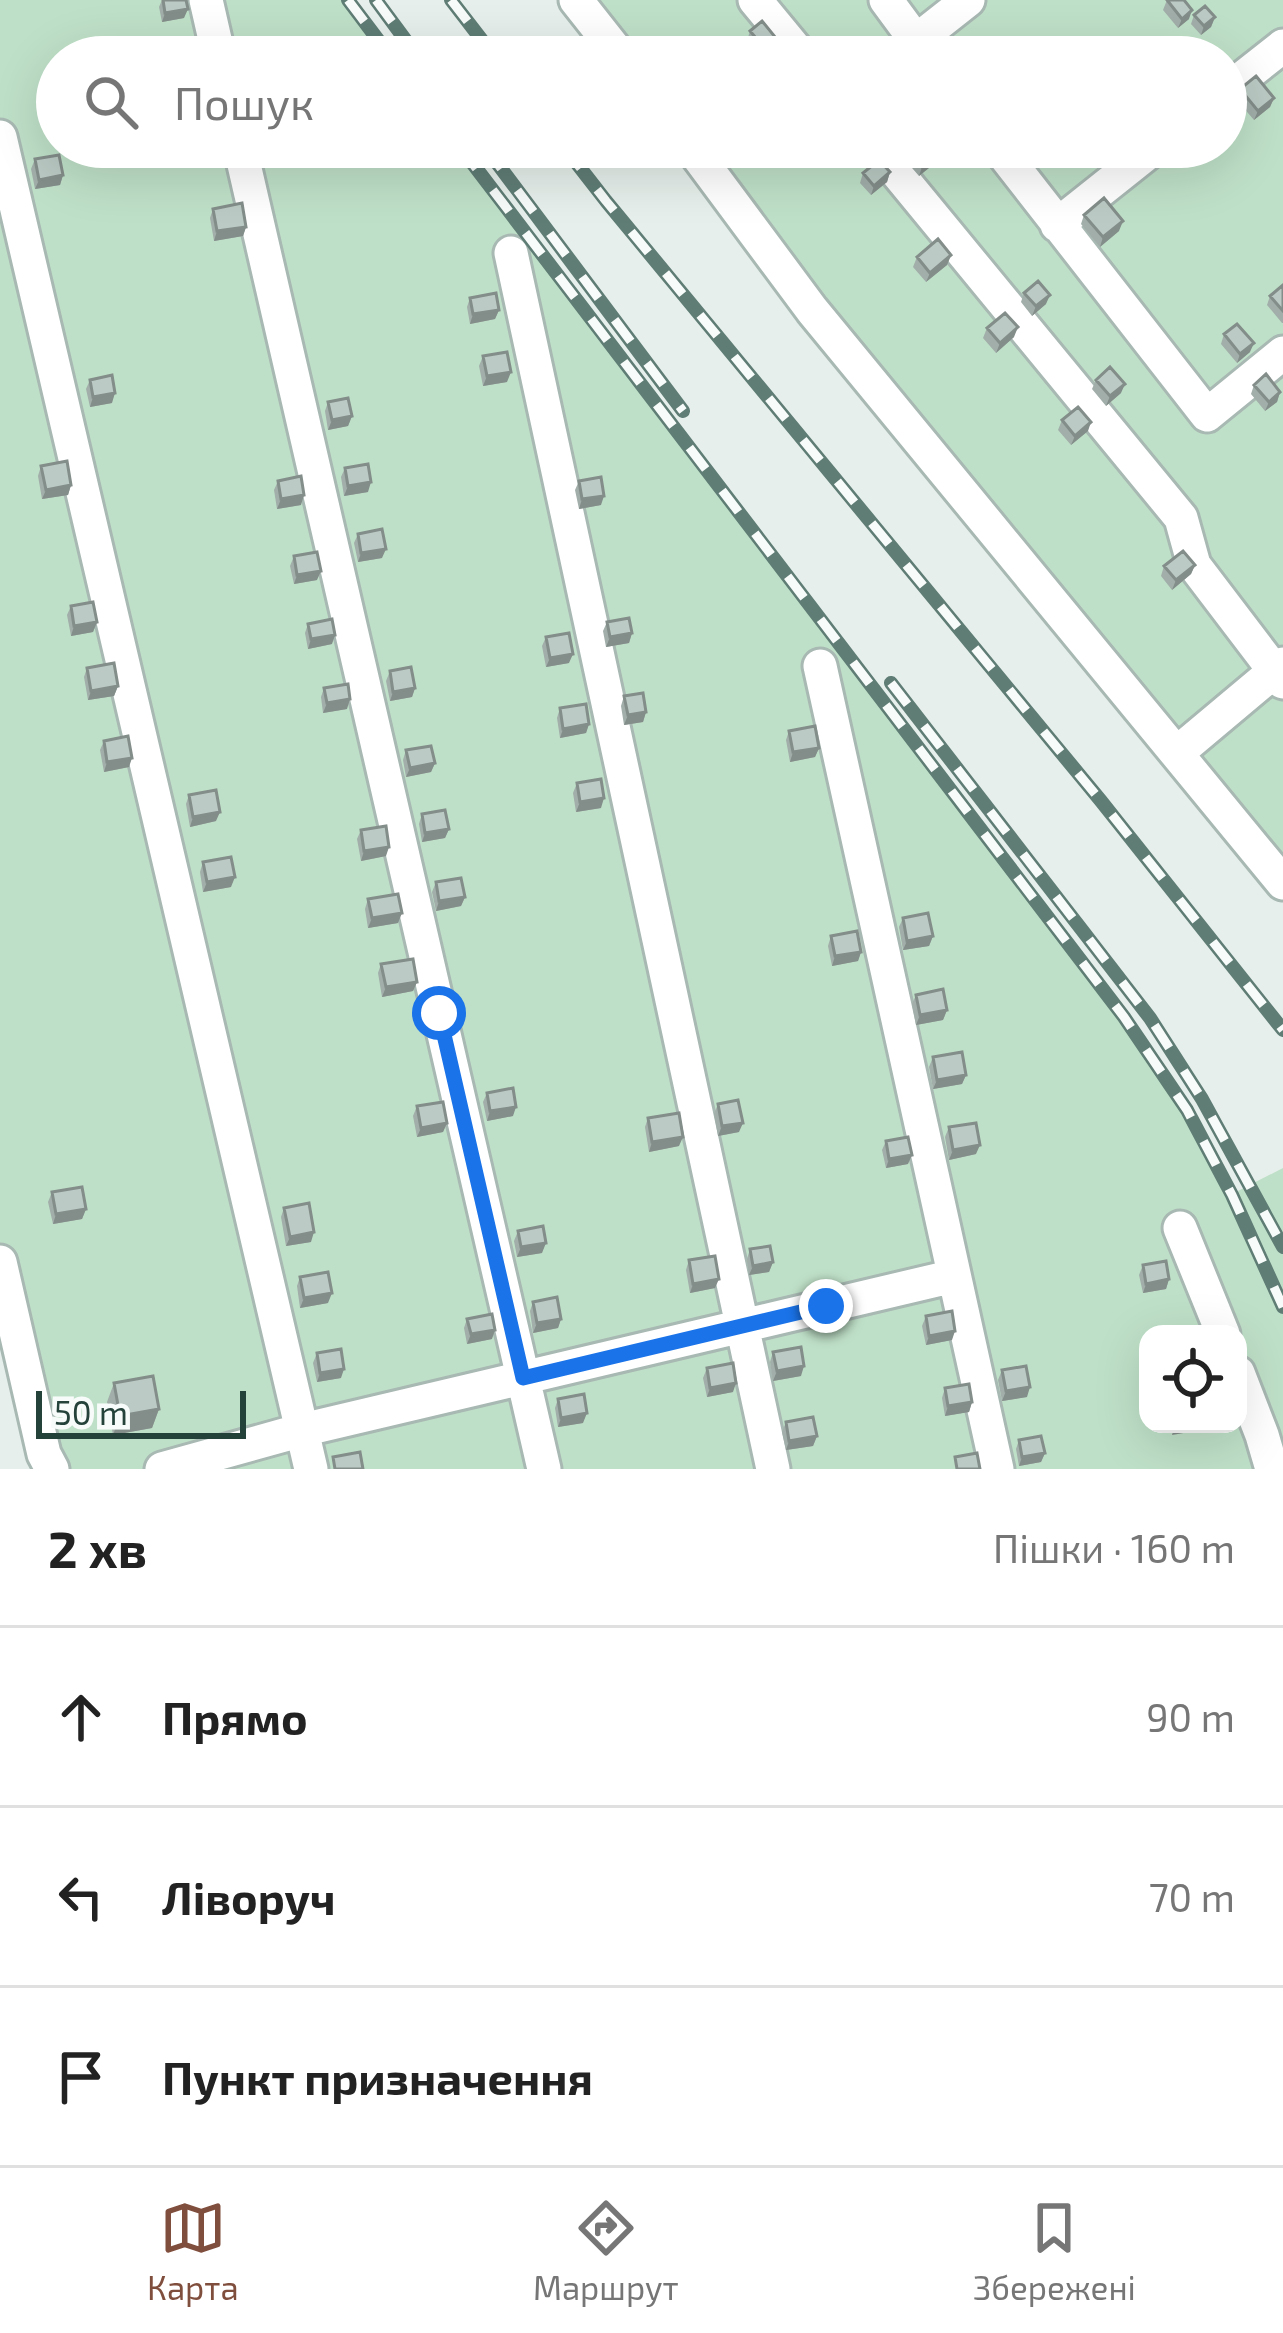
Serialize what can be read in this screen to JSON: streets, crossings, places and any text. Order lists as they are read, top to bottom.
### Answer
{
  "scale_bar": "50 m",
  "page": {
    "search": "Пошук",
    "scale": "50 m",
    "heading": ["2 хв", "Пішки · 160 m"],
    "list": [
      ["Прямо", "90 m"],
      ["Ліворуч", "70 m"],
      "Пункт призначення"
    ],
    "nav": ["Карта", "Маршрут", "Збережені"]
  }
}
